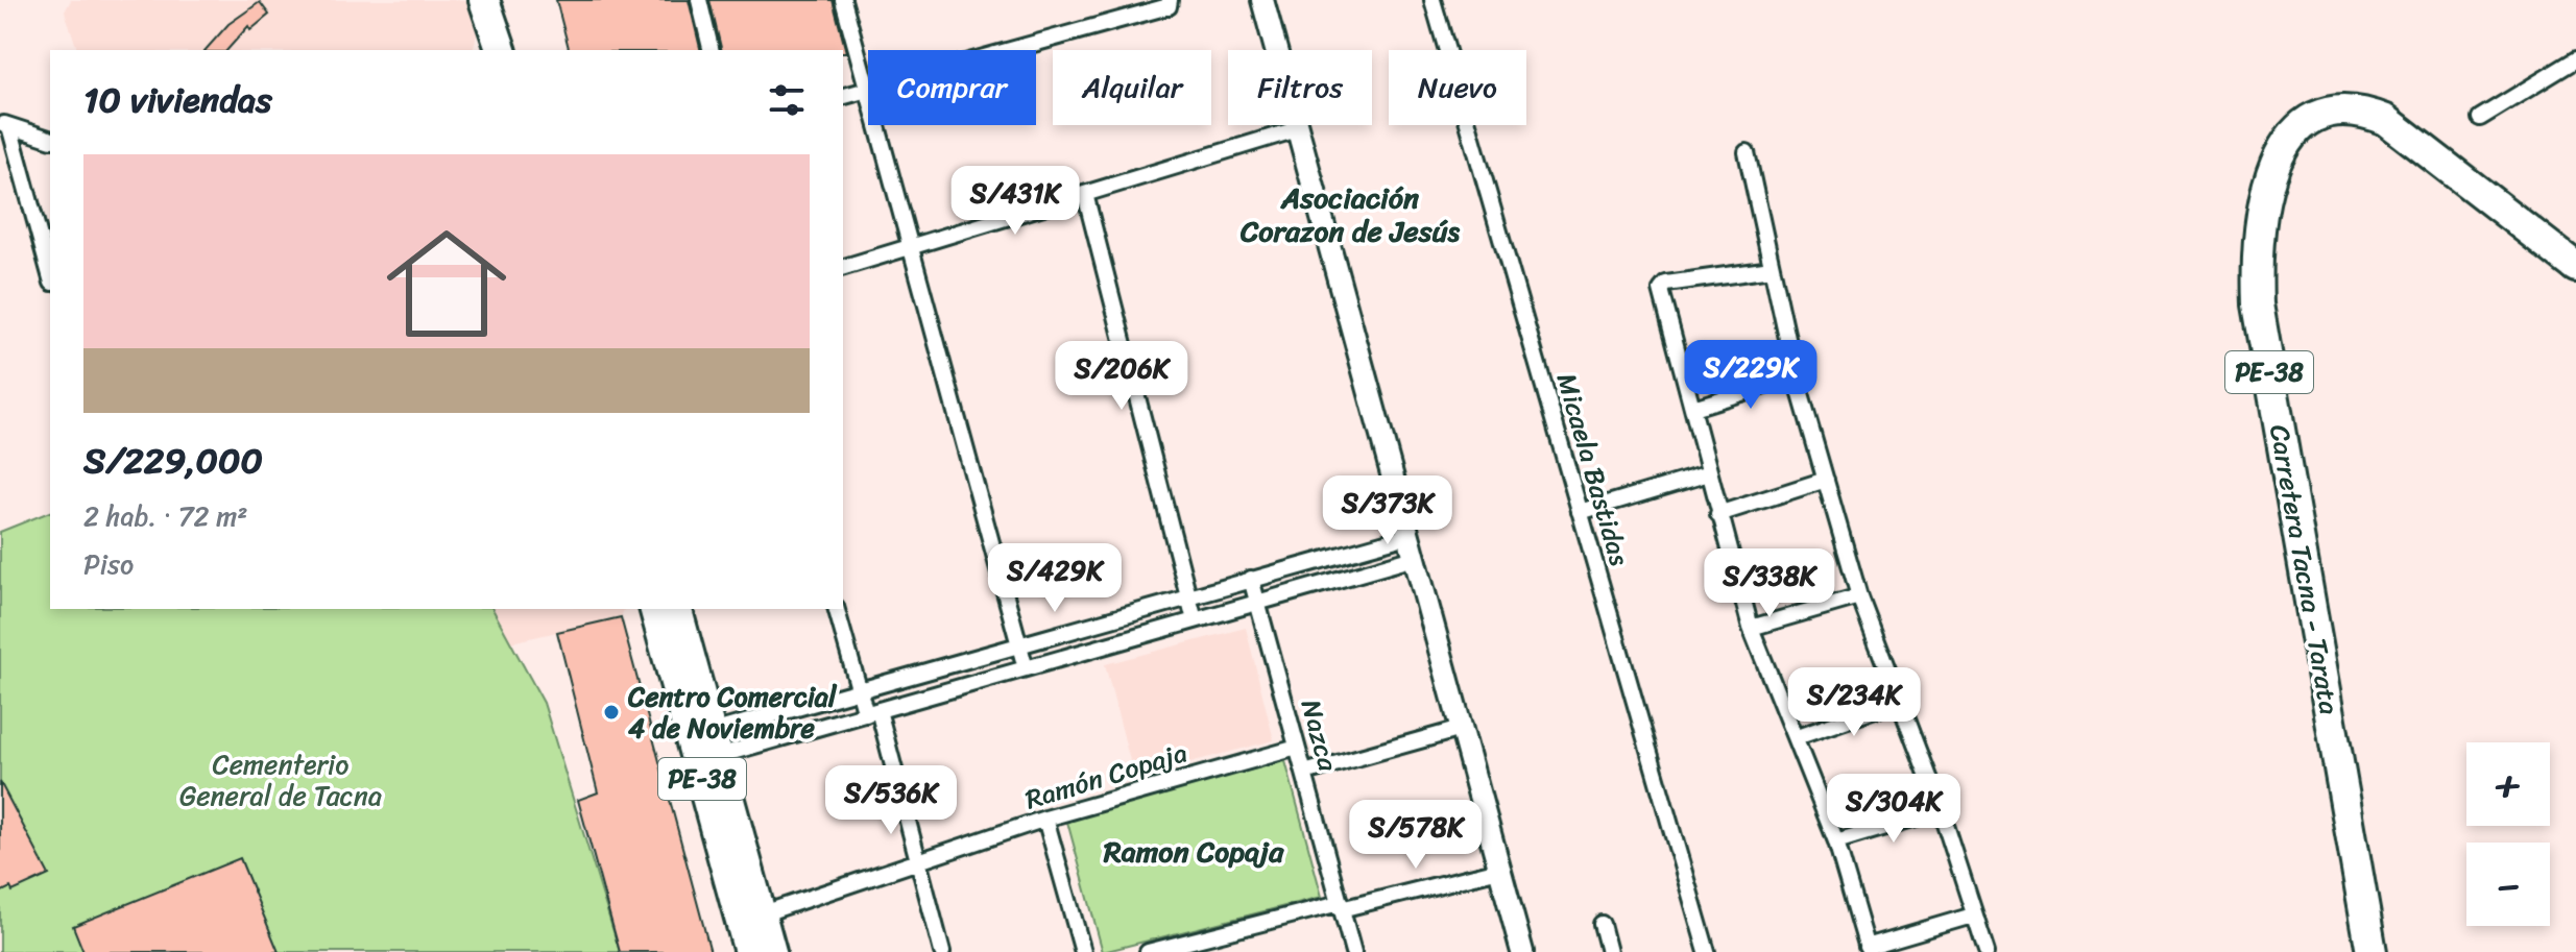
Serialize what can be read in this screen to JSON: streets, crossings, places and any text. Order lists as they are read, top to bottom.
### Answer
{
  "streets": {
    "highway": ["PE-38", "Carretera Tacna - Tarata"],
    "street": ["Micaela Bastidas", "Nazca", "Ramón Copaja"]
  },
  "crossings": [
    ["PE-38", "Ramón Copaja"],
    ["Nazca", "Ramón Copaja"]
  ],
  "districts": ["Asociación Corazon de Jesús", "Ramon Copaja"],
  "parks": ["Cementerio General de Tacna"],
  "places": ["Centro Comercial 4 de Noviembre"],
  "page": {
    "chip": [
      "Comprar",
      "Alquilar",
      "Filtros",
      "Nuevo"
    ],
    "heading": "10 viviendas",
    "list": [
      {
        "name": "S/229,000",
        "note": "2 hab. · 72 m² · Piso"
      }
    ],
    "price": [
      "S/431K",
      "S/229K",
      "S/206K",
      "S/373K",
      "S/429K",
      "S/338K",
      "S/234K",
      "S/536K",
      "S/304K",
      "S/578K"
    ],
    "map_buttons": ["+", "−"]
  }
}
